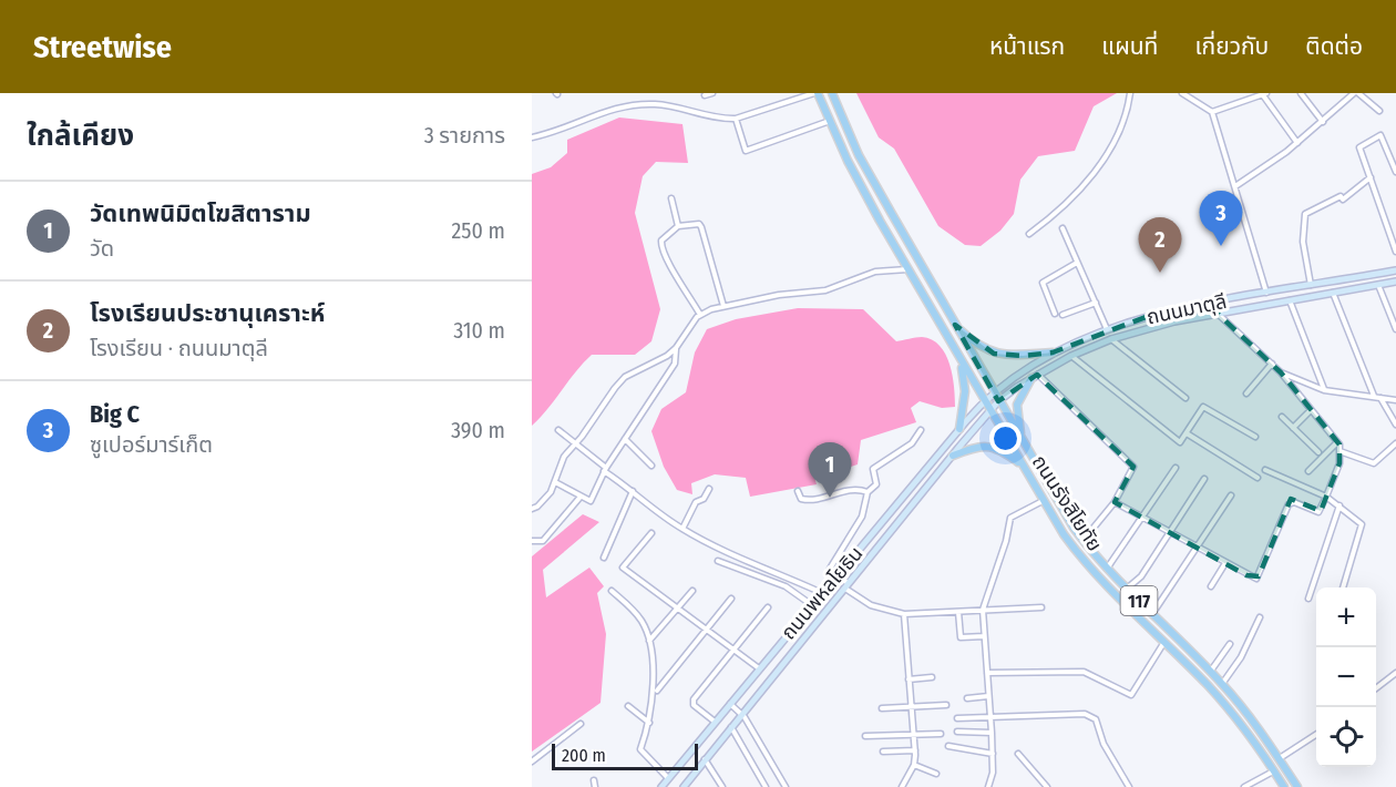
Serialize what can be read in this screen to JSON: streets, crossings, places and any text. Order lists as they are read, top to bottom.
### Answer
{
  "streets": {
    "main road": [
      "ถนนมาตุลี",
      "ถนนรังสิโยทัย",
      "ถนนพหลโยธิน",
      "117"
    ]
  },
  "crossings": [
    ["ถนนมาตุลี", "ถนนรังสิโยทัย"],
    ["ถนนมาตุลี", "ถนนพหลโยธิน"],
    ["ถนนรังสิโยทัย", "ถนนพหลโยธิน"]
  ],
  "scale_bar": "200 m",
  "page": {
    "header": "Streetwise",
    "nav": [
      "หน้าแรก",
      "แผนที่",
      "เกี่ยวกับ",
      "ติดต่อ"
    ],
    "heading": ["ใกล้เคียง", "3 รายการ"],
    "list": [
      {
        "mark": "1",
        "name": "วัดเทพนิมิตโฆสิตาราม",
        "note": "วัด",
        "value": "250 m"
      },
      {
        "mark": "2",
        "name": "โรงเรียนประชานุเคราะห์",
        "note": "โรงเรียน · ถนนมาตุลี",
        "value": "310 m"
      },
      {
        "mark": "3",
        "name": "Big C",
        "note": "ซูเปอร์มาร์เก็ต",
        "value": "390 m"
      }
    ],
    "pins": ["3", "2", "1"],
    "map_buttons": ["+", "−"],
    "scale": "200 m"
  }
}
